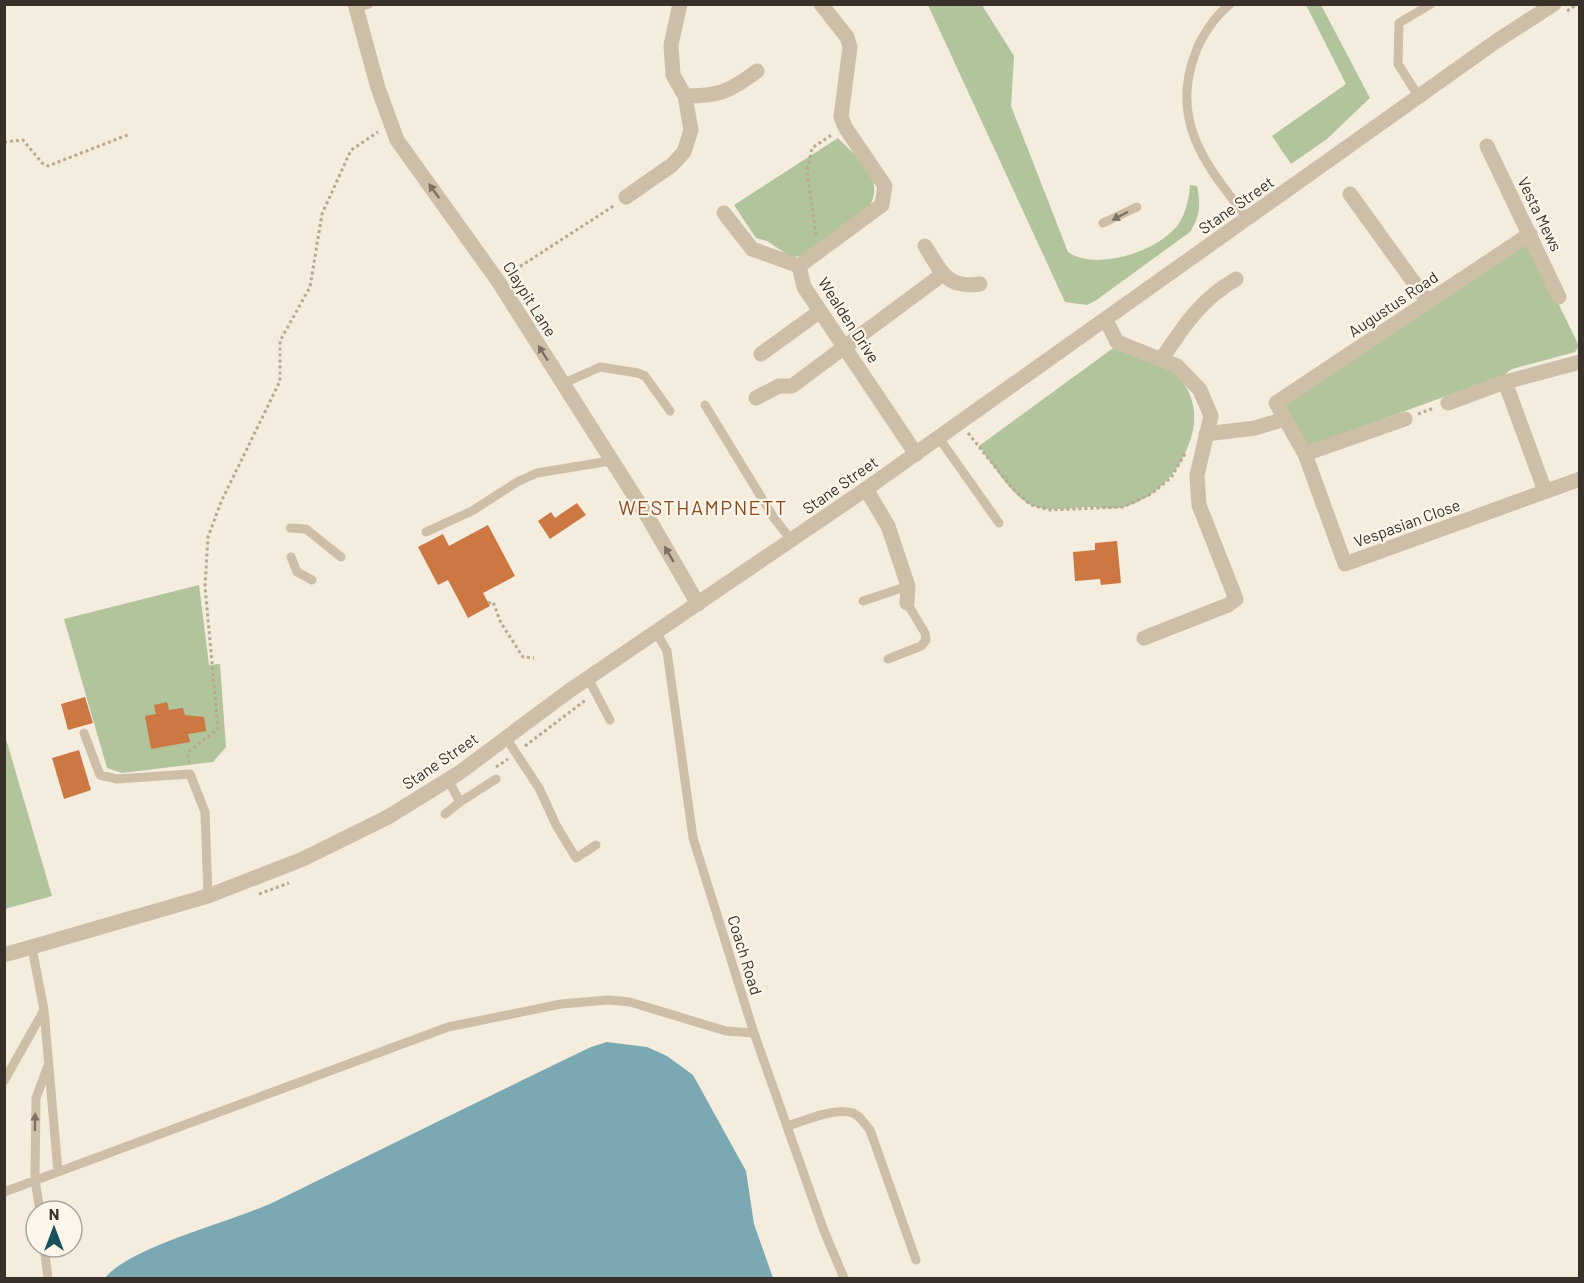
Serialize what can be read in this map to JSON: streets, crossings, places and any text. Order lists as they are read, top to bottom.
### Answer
{
  "streets": {
    "street": [
      "Stane Street",
      "Vesta Mews",
      "Claypit Lane",
      "Augustus Road",
      "Wealden Drive",
      "Vespasian Close"
    ],
    "lane": ["Coach Road"]
  },
  "crossings": [
    ["Stane Street", "Claypit Lane"],
    ["Stane Street", "Wealden Drive"],
    ["Stane Street", "Coach Road"],
    ["Vesta Mews", "Augustus Road"],
    ["Augustus Road", "Vespasian Close"]
  ],
  "one_way": ["Claypit Lane"],
  "districts": ["WESTHAMPNETT"],
  "north": "top"
}
